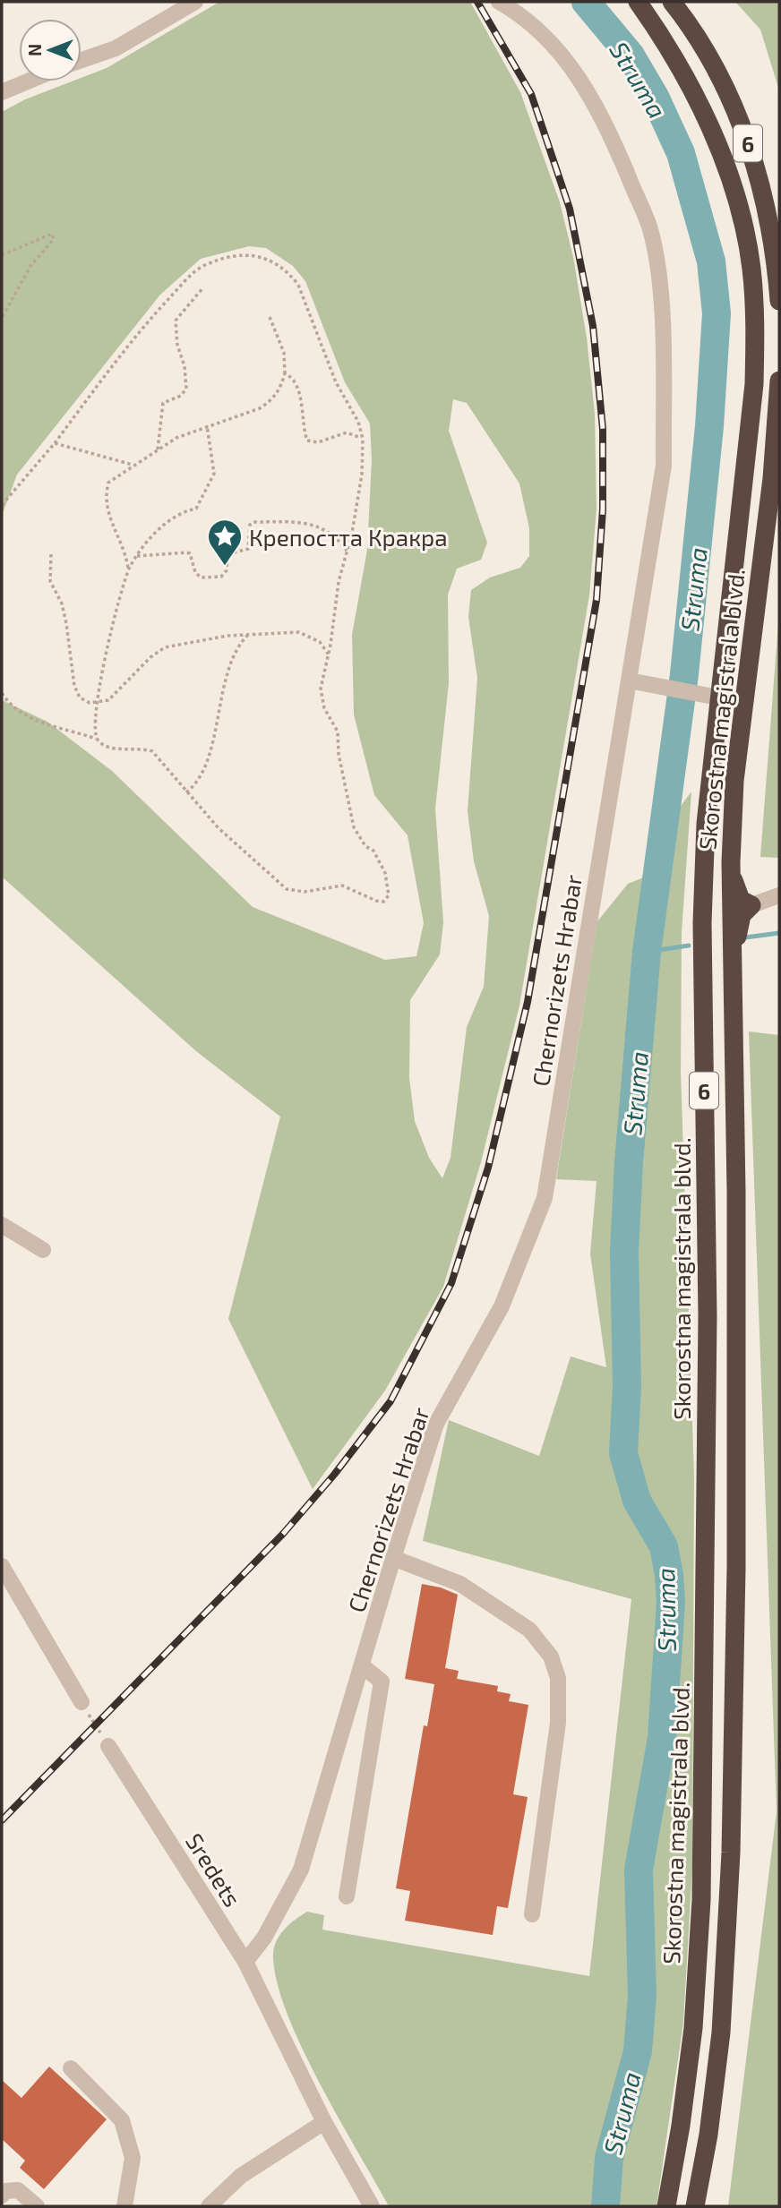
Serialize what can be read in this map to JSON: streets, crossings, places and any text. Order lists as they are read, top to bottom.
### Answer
{
  "streets": {
    "highway": ["6", "Skorostna magistrala blvd."],
    "street": ["Chernorizets Hrabar", "Sredets"]
  },
  "crossings": [
    ["Chernorizets Hrabar", "Sredets"]
  ],
  "water": ["Struma"],
  "places": {
    "place": ["Крепостта Кракра"]
  },
  "north": "left"
}
